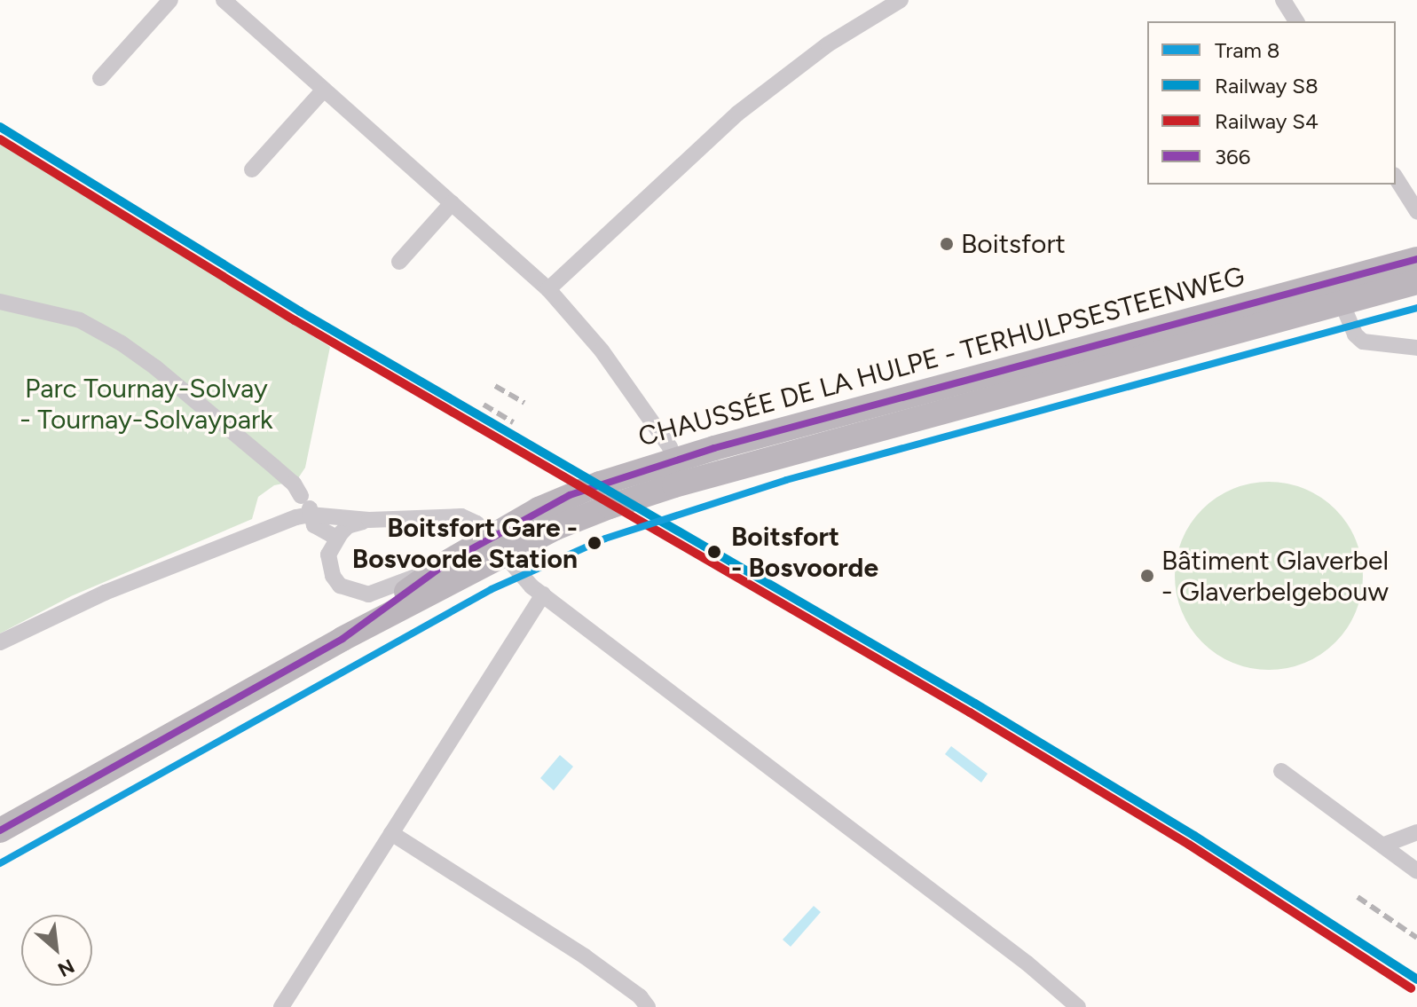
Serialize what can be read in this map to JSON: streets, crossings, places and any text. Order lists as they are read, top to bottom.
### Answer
{
  "streets": {
    "main road": ["CHAUSSÉE DE LA HULPE - TERHULPSESTEENWEG"]
  },
  "parks": ["Parc Tournay-Solvay - Tournay-Solvaypark"],
  "places": [
    "Boitsfort",
    "Boitsfort Gare - Bosvoorde Station",
    "Boitsfort - Bosvoorde",
    "Bâtiment Glaverbel - Glaverbelgebouw"
  ],
  "lines": [
    "rail line S8",
    "rail line S4",
    "transit line 366",
    "tram line 8"
  ],
  "legend": [
    "Tram 8",
    "Railway S8",
    "Railway S4",
    "366"
  ],
  "north": "bottom right"
}
